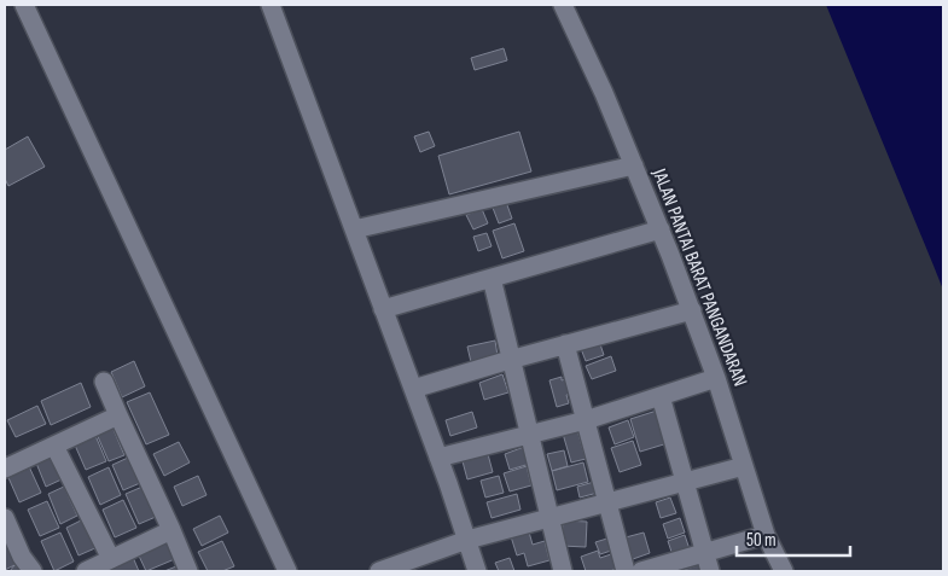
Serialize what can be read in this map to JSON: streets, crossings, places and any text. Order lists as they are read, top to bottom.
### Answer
{
  "streets": {
    "street": ["JALAN PANTAI BARAT PANGANDARAN"]
  },
  "scale_bar": "50 m"
}
